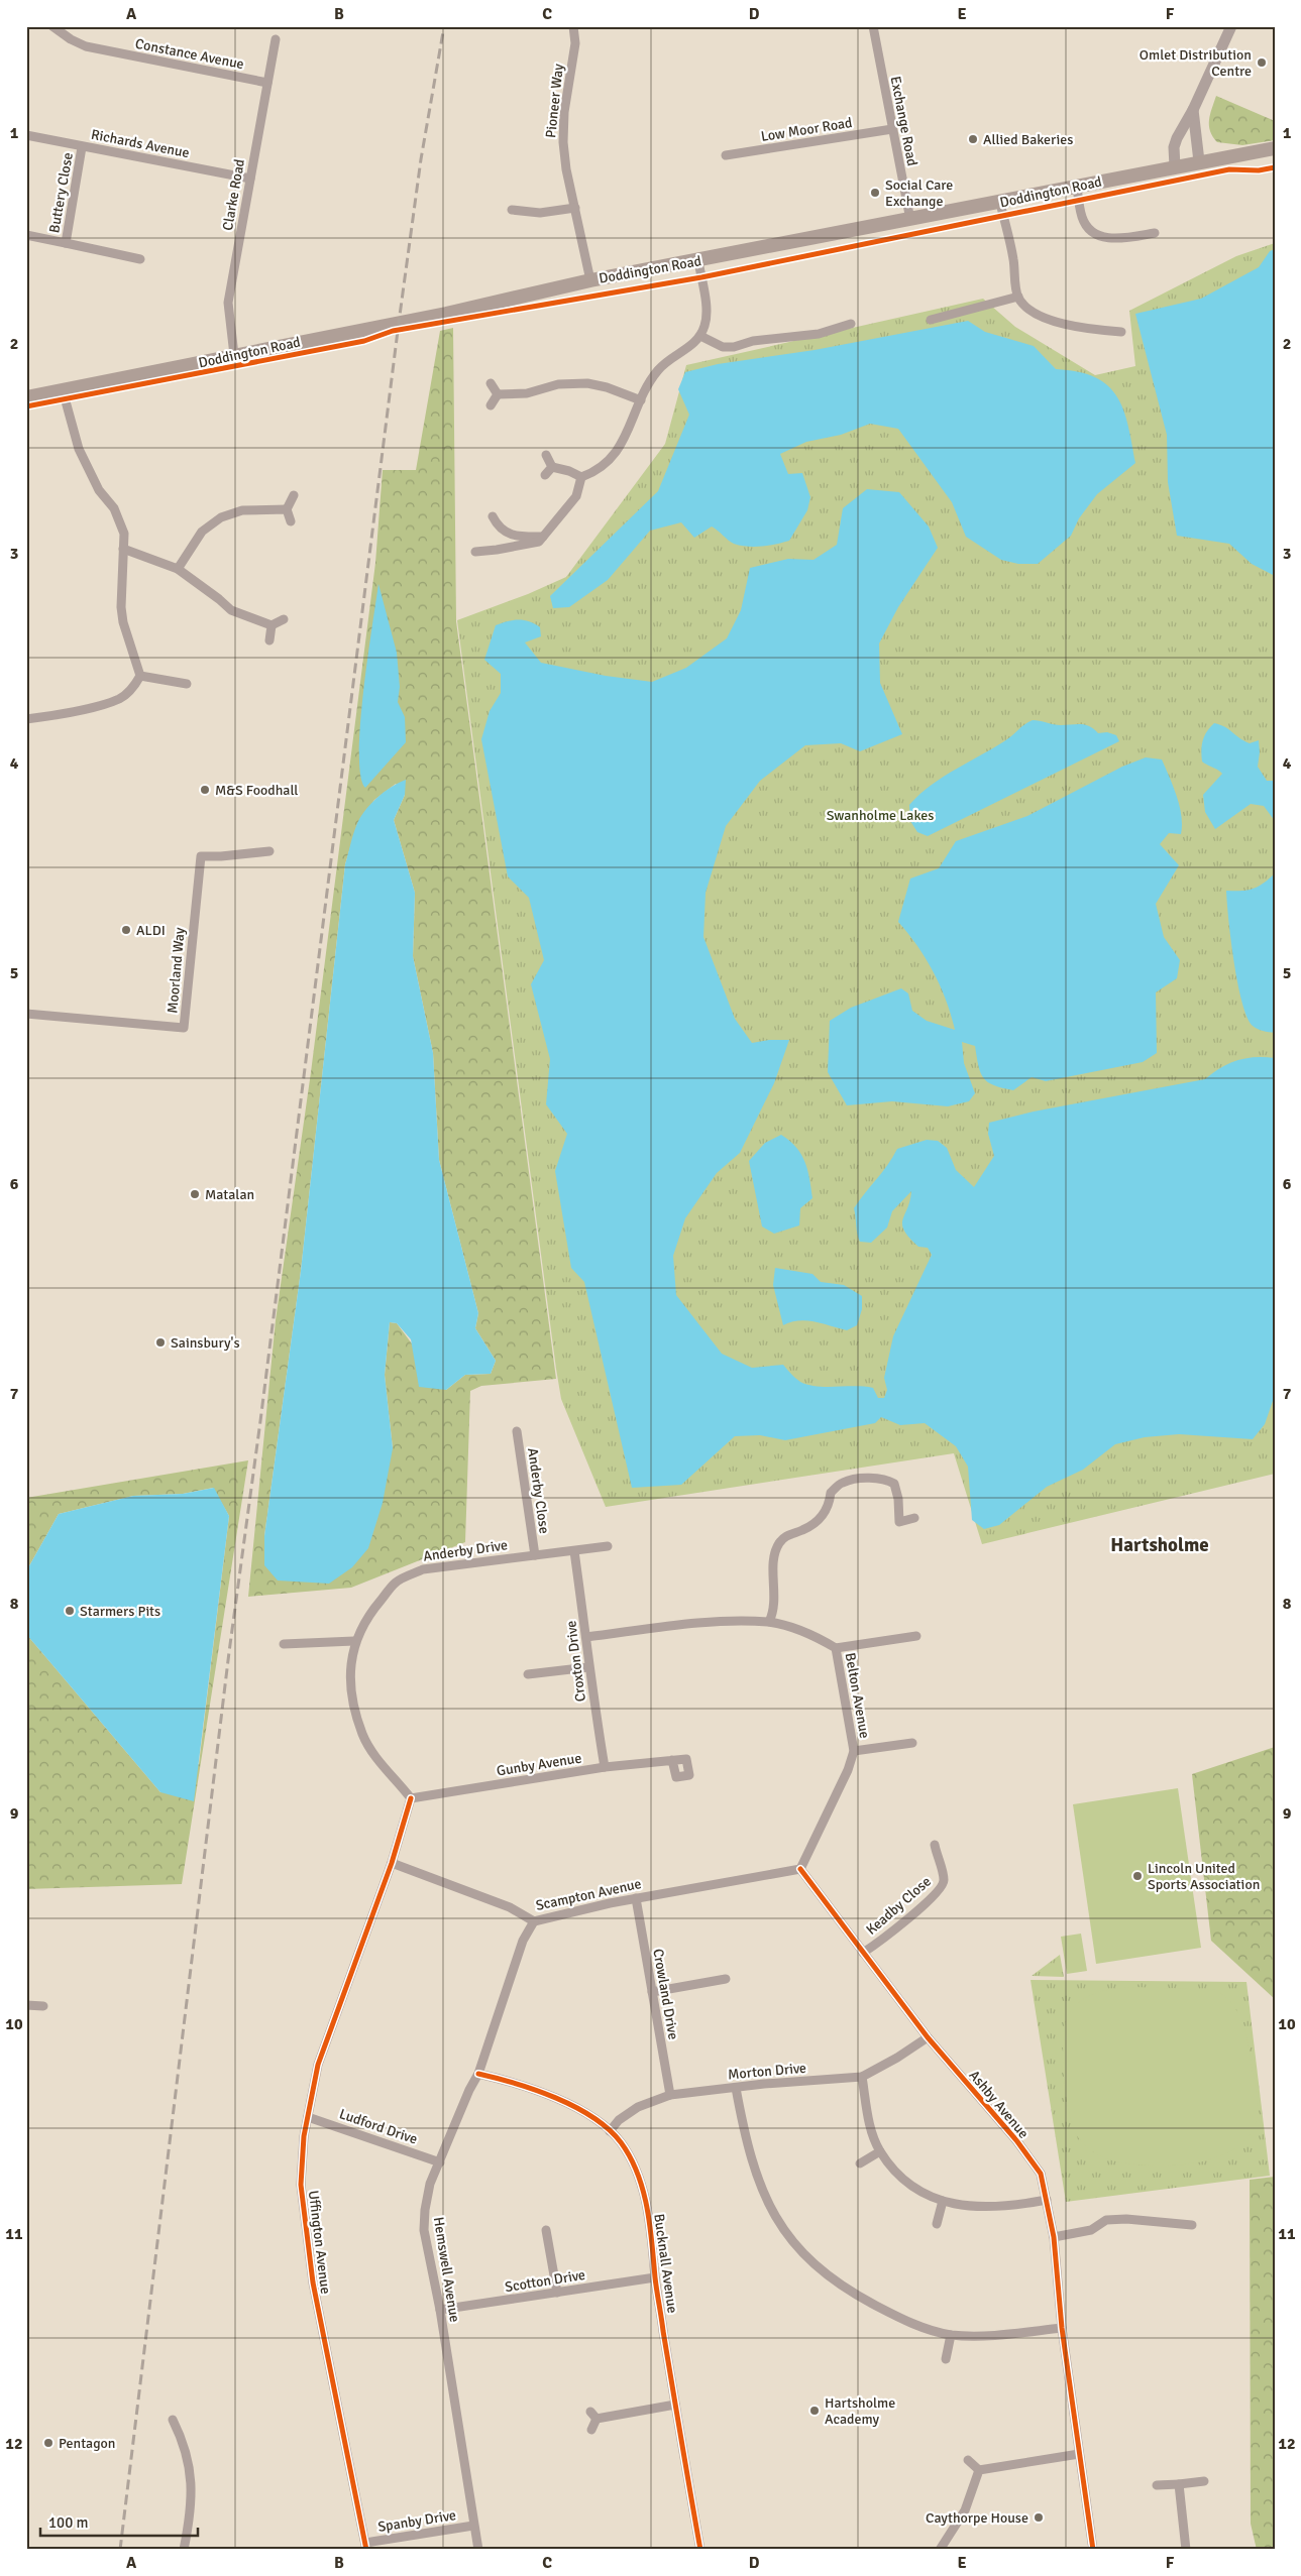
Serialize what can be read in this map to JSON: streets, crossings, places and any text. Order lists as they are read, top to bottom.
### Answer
{
  "streets": {
    "main road": ["Doddington Road"],
    "street": [
      "Constance Avenue",
      "Pioneer Way",
      "Exchange Road",
      "Low Moor Road",
      "Richards Avenue",
      "Buttery Close",
      "Clarke Road",
      "Moorland Way",
      "Anderby Close",
      "Anderby Drive",
      "Croxton Drive",
      "Belton Avenue",
      "Gunby Avenue",
      "Scampton Avenue",
      "Keadby Close",
      "Crowland Drive",
      "Morton Drive",
      "Ashby Avenue",
      "Ludford Drive",
      "Uffington Avenue",
      "Bucknall Avenue",
      "Hemswell Avenue",
      "Scotton Drive",
      "Spanby Drive"
    ]
  },
  "crossings": [
    ["Constance Avenue", "Clarke Road"],
    ["Pioneer Way", "Doddington Road"],
    ["Exchange Road", "Low Moor Road"],
    ["Exchange Road", "Doddington Road"],
    ["Richards Avenue", "Buttery Close"],
    ["Richards Avenue", "Clarke Road"],
    ["Doddington Road", "Clarke Road"],
    ["Anderby Close", "Anderby Drive"],
    ["Anderby Drive", "Croxton Drive"],
    ["Anderby Drive", "Gunby Avenue"],
    ["Anderby Drive", "Uffington Avenue"],
    ["Croxton Drive", "Belton Avenue"],
    ["Croxton Drive", "Gunby Avenue"],
    ["Belton Avenue", "Scampton Avenue"],
    ["Belton Avenue", "Ashby Avenue"],
    ["Gunby Avenue", "Uffington Avenue"],
    ["Scampton Avenue", "Crowland Drive"],
    ["Scampton Avenue", "Ashby Avenue"],
    ["Scampton Avenue", "Uffington Avenue"],
    ["Scampton Avenue", "Hemswell Avenue"],
    ["Keadby Close", "Ashby Avenue"],
    ["Crowland Drive", "Morton Drive"],
    ["Morton Drive", "Ashby Avenue"],
    ["Morton Drive", "Bucknall Avenue"],
    ["Ludford Drive", "Uffington Avenue"],
    ["Ludford Drive", "Hemswell Avenue"],
    ["Uffington Avenue", "Spanby Drive"],
    ["Bucknall Avenue", "Hemswell Avenue"],
    ["Bucknall Avenue", "Scotton Drive"],
    ["Hemswell Avenue", "Scotton Drive"],
    ["Hemswell Avenue", "Spanby Drive"]
  ],
  "districts": ["Hartsholme"],
  "parks": ["Swanholme Lakes"],
  "places": [
    "Omlet Distribution Centre",
    "Allied Bakeries",
    "Social Care Exchange",
    "M&S Foodhall",
    "ALDI",
    "Matalan",
    "Sainsbury's",
    "Starmers Pits",
    "Lincoln United Sports Association",
    "Hartsholme Academy",
    "Pentagon",
    "Caythorpe House"
  ],
  "scale_bar": "100 m",
  "grid": {
    "columns": [
      "A",
      "B",
      "C",
      "D",
      "E",
      "F"
    ],
    "rows": [
      "1",
      "2",
      "3",
      "4",
      "5",
      "6",
      "7",
      "8",
      "9",
      "10",
      "11",
      "12"
    ]
  }
}
